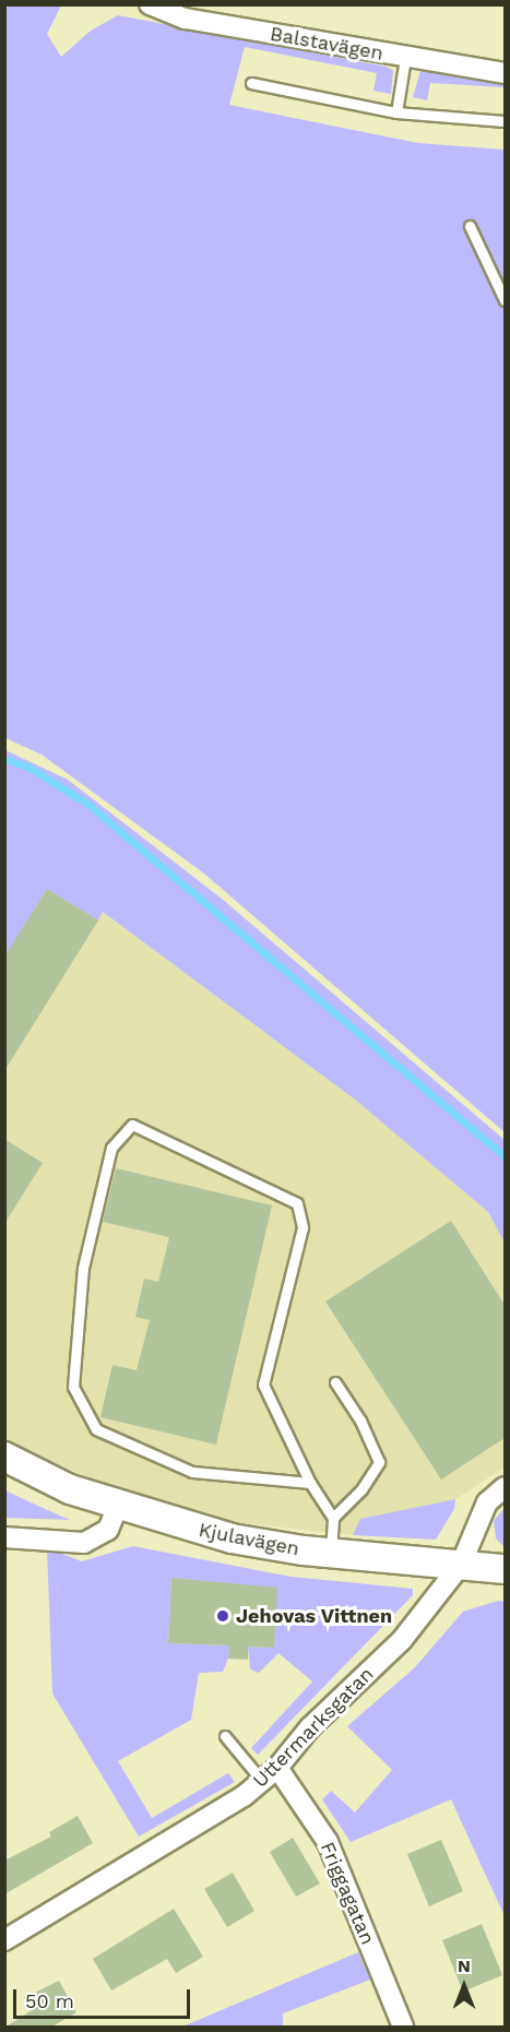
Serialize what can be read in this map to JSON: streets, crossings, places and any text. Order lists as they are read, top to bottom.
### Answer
{
  "streets": {
    "street": [
      "Balstavägen",
      "Kjulavägen",
      "Uttermarksgatan",
      "Friggagatan"
    ]
  },
  "crossings": [
    ["Kjulavägen", "Uttermarksgatan"],
    ["Uttermarksgatan", "Friggagatan"]
  ],
  "places": ["Jehovas Vittnen"],
  "scale_bar": "50 m",
  "north": "top"
}
